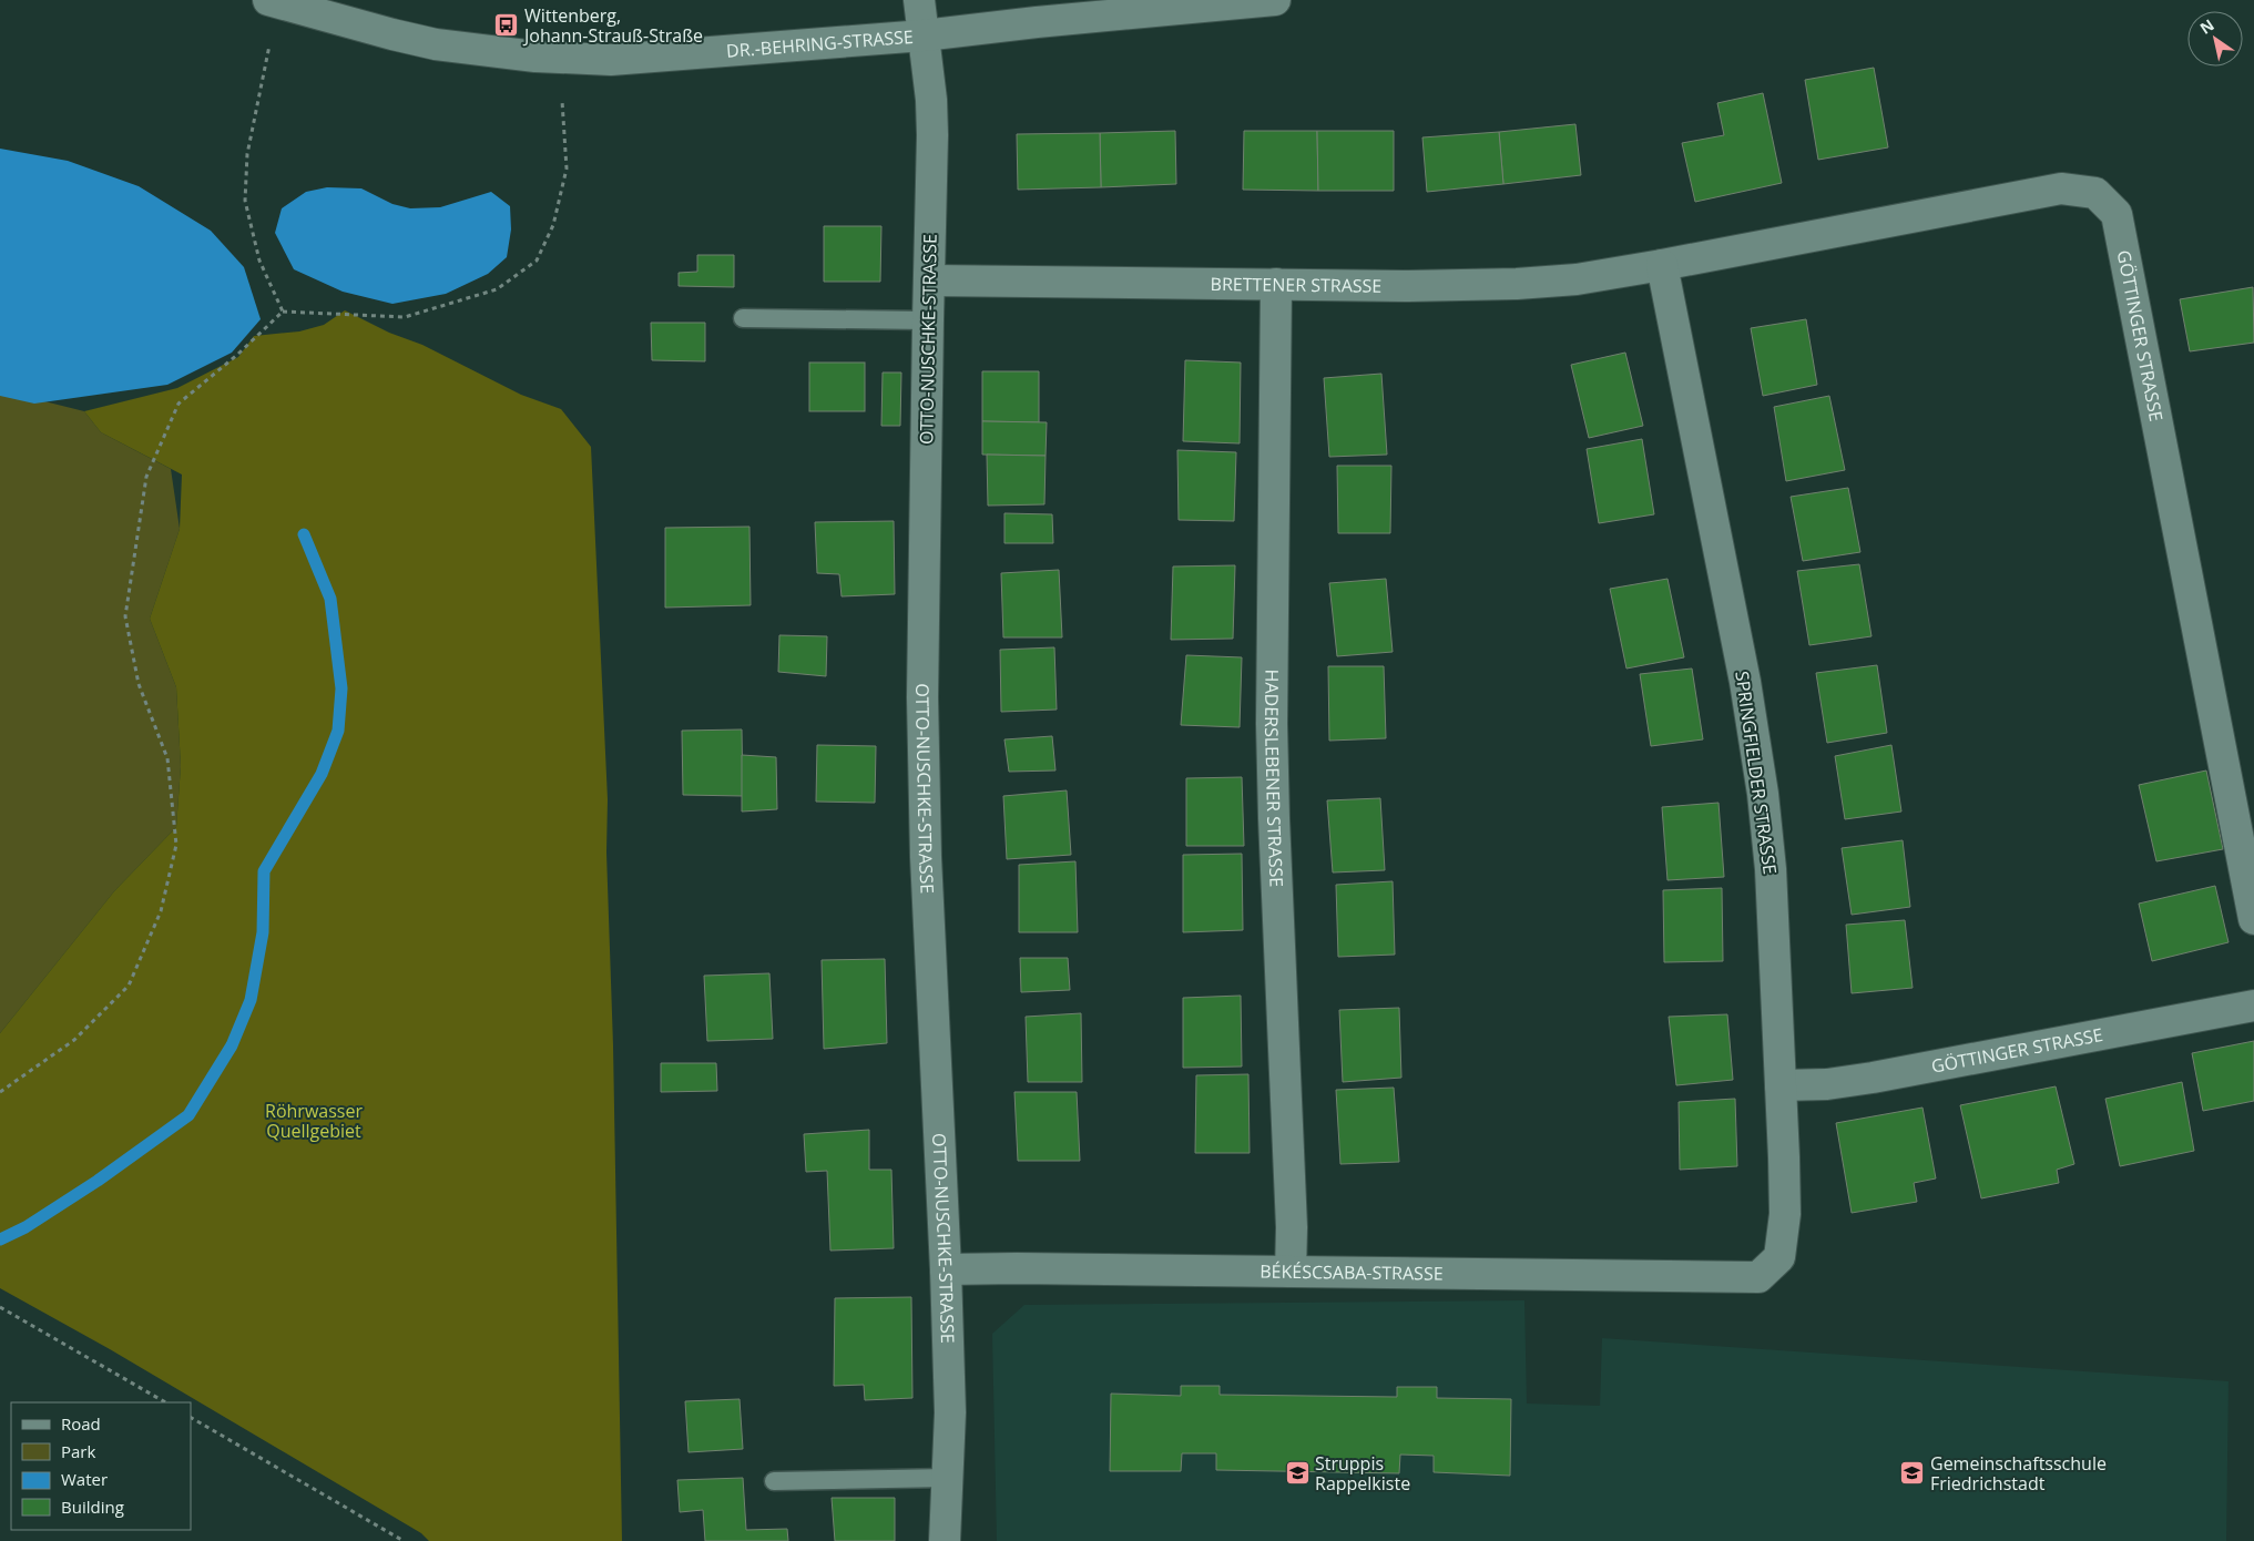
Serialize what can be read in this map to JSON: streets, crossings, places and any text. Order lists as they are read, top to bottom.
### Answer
{
  "streets": {
    "street": [
      "DR.-BEHRING-STRASSE",
      "BRETTENER STRASSE",
      "GÖTTINGER STRASSE",
      "OTTO-NUSCHKE-STRASSE",
      "SPRINGFIELDER STRASSE",
      "HADERSLEBENER STRASSE",
      "BÉKÉSCSABA-STRASSE"
    ]
  },
  "crossings": [
    ["DR.-BEHRING-STRASSE", "OTTO-NUSCHKE-STRASSE"],
    ["BRETTENER STRASSE", "GÖTTINGER STRASSE"],
    ["BRETTENER STRASSE", "OTTO-NUSCHKE-STRASSE"],
    ["BRETTENER STRASSE", "SPRINGFIELDER STRASSE"],
    ["BRETTENER STRASSE", "HADERSLEBENER STRASSE"],
    ["GÖTTINGER STRASSE", "SPRINGFIELDER STRASSE"],
    ["OTTO-NUSCHKE-STRASSE", "BÉKÉSCSABA-STRASSE"],
    ["SPRINGFIELDER STRASSE", "BÉKÉSCSABA-STRASSE"],
    ["HADERSLEBENER STRASSE", "BÉKÉSCSABA-STRASSE"]
  ],
  "parks": ["Röhrwasser Quellgebiet"],
  "places": {
    "bus stop": ["Wittenberg, Johann-Strauß-Straße"],
    "school or university": ["Struppis Rappelkiste", "Gemeinschaftsschule Friedrichstadt"]
  },
  "legend": [
    "Road",
    "Park",
    "Water",
    "Building"
  ],
  "north": "top left"
}
